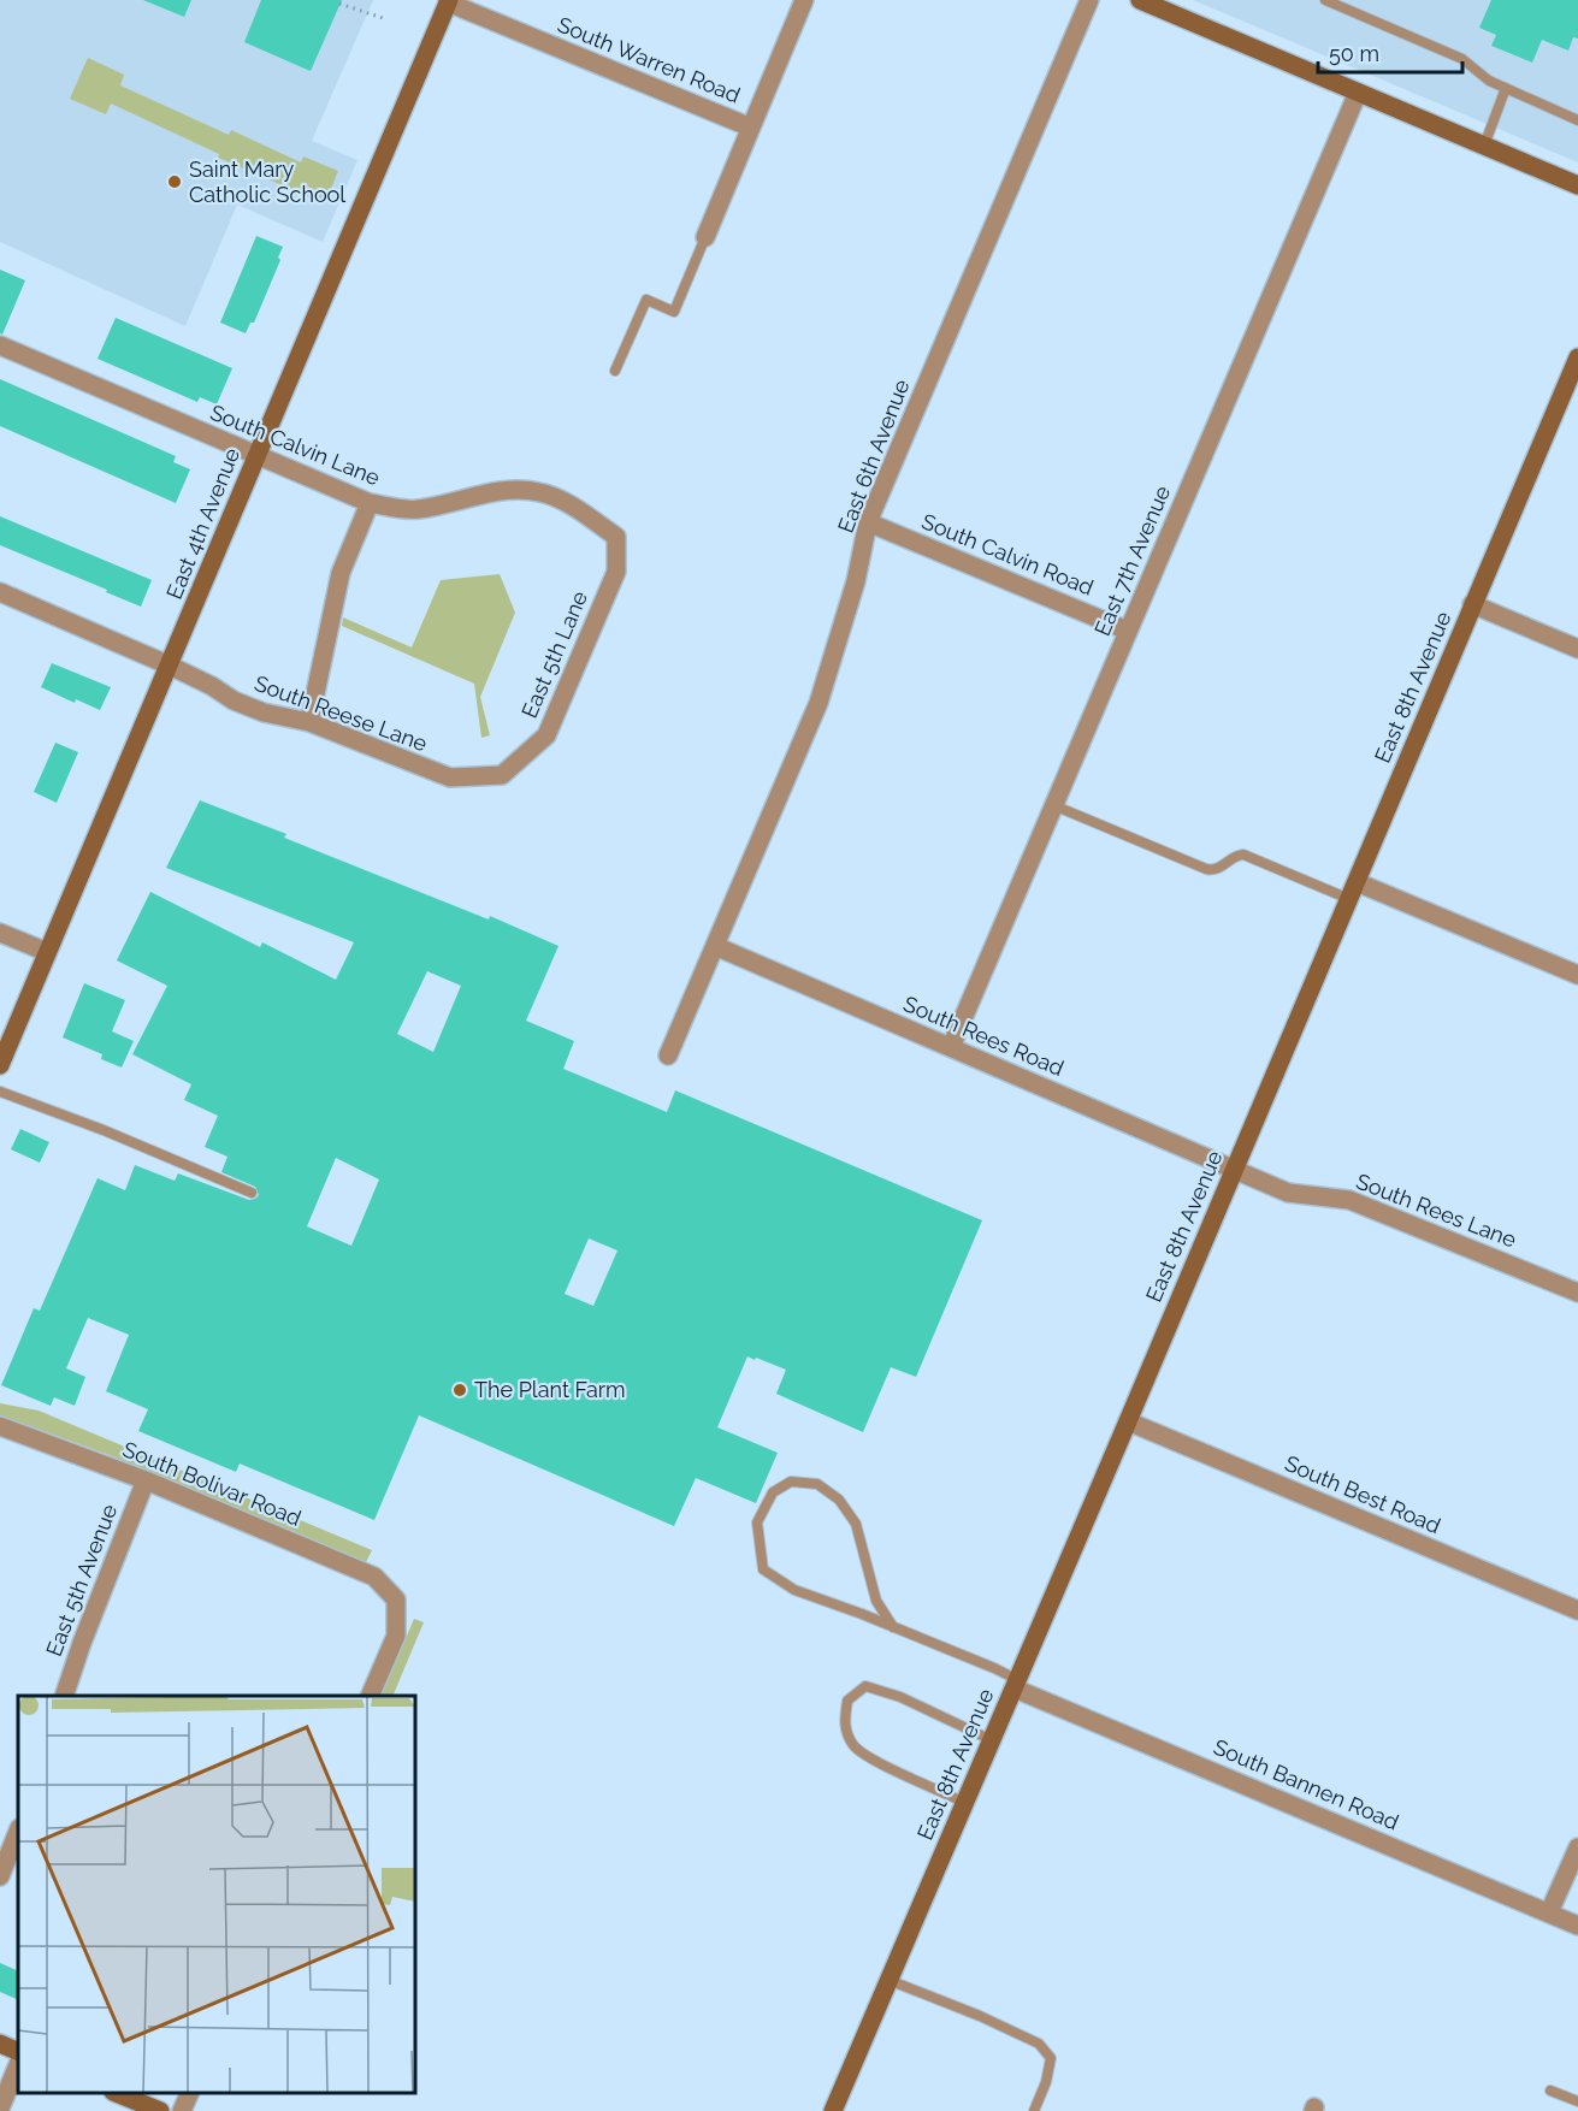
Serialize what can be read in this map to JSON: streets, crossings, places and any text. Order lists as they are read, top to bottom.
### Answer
{
  "streets": {
    "street": [
      "South Warren Road",
      "South Calvin Lane",
      "East 6th Avenue",
      "East 4th Avenue",
      "South Calvin Road",
      "East 7th Avenue",
      "East 5th Lane",
      "East 8th Avenue",
      "South Reese Lane",
      "South Rees Road",
      "South Rees Lane",
      "South Bolivar Road",
      "South Best Road",
      "East 5th Avenue",
      "South Bannen Road"
    ]
  },
  "crossings": [
    ["South Warren Road", "East 4th Avenue"],
    ["South Calvin Lane", "East 4th Avenue"],
    ["South Calvin Lane", "East 5th Lane"],
    ["East 6th Avenue", "South Calvin Road"],
    ["East 6th Avenue", "South Rees Road"],
    ["East 4th Avenue", "South Reese Lane"],
    ["South Calvin Road", "East 7th Avenue"],
    ["East 7th Avenue", "South Rees Road"],
    ["East 5th Lane", "South Reese Lane"],
    ["East 8th Avenue", "South Rees Road"],
    ["East 8th Avenue", "South Rees Lane"],
    ["East 8th Avenue", "South Best Road"],
    ["East 8th Avenue", "South Bannen Road"],
    ["South Rees Road", "South Rees Lane"],
    ["South Bolivar Road", "East 5th Avenue"]
  ],
  "places": ["Saint Mary Catholic School", "The Plant Farm"],
  "scale_bar": "50 m"
}
